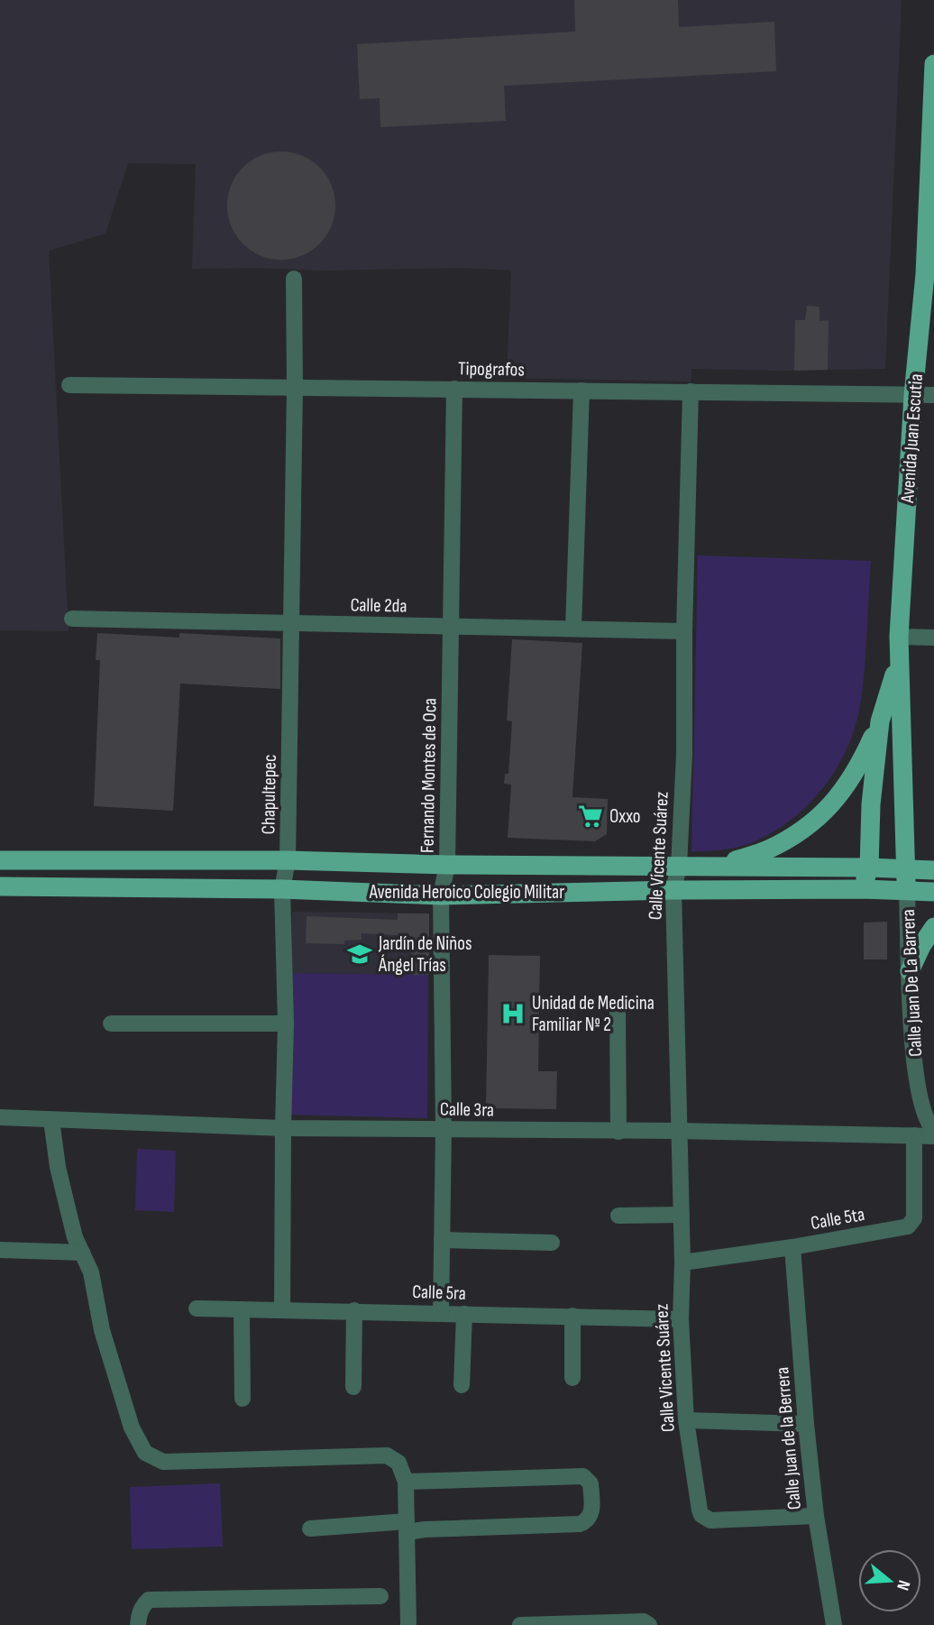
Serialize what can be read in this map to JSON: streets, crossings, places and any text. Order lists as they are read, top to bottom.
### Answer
{
  "streets": {
    "main road": ["Avenida Juan Escutia", "Avenida Heroico Colegio Militar", "Calle Juan De La Barrera"],
    "street": [
      "Tipografos",
      "Calle 2da",
      "Fernando Montes de Oca",
      "Chapultepec",
      "Calle Vicente Suárez",
      "Calle 3ra",
      "Calle 5ta",
      "Calle 5ra",
      "Calle Juan de la Berrera"
    ]
  },
  "crossings": [
    ["Tipografos", "Avenida Juan Escutia"],
    ["Tipografos", "Fernando Montes de Oca"],
    ["Tipografos", "Chapultepec"],
    ["Tipografos", "Calle Vicente Suárez"],
    ["Avenida Juan Escutia", "Avenida Heroico Colegio Militar"],
    ["Avenida Juan Escutia", "Calle Juan De La Barrera"],
    ["Calle 2da", "Fernando Montes de Oca"],
    ["Calle 2da", "Chapultepec"],
    ["Calle 2da", "Calle Vicente Suárez"],
    ["Fernando Montes de Oca", "Avenida Heroico Colegio Militar"],
    ["Fernando Montes de Oca", "Calle 3ra"],
    ["Fernando Montes de Oca", "Calle 5ra"],
    ["Chapultepec", "Avenida Heroico Colegio Militar"],
    ["Chapultepec", "Calle 3ra"],
    ["Chapultepec", "Calle 5ra"],
    ["Calle Vicente Suárez", "Avenida Heroico Colegio Militar"],
    ["Calle Vicente Suárez", "Calle 3ra"],
    ["Calle Vicente Suárez", "Calle 5ta"],
    ["Calle Vicente Suárez", "Calle 5ra"],
    ["Calle Vicente Suárez", "Calle Juan de la Berrera"],
    ["Avenida Heroico Colegio Militar", "Calle Juan De La Barrera"],
    ["Calle 3ra", "Calle 5ta"],
    ["Calle 5ta", "Calle Juan de la Berrera"]
  ],
  "places": {
    "supermarket": ["Oxxo"],
    "school or university": ["Jardín de Niños Ángel Trías"],
    "hospital": ["Unidad de Medicina Familiar Nº 2"]
  },
  "north": "right"
}
